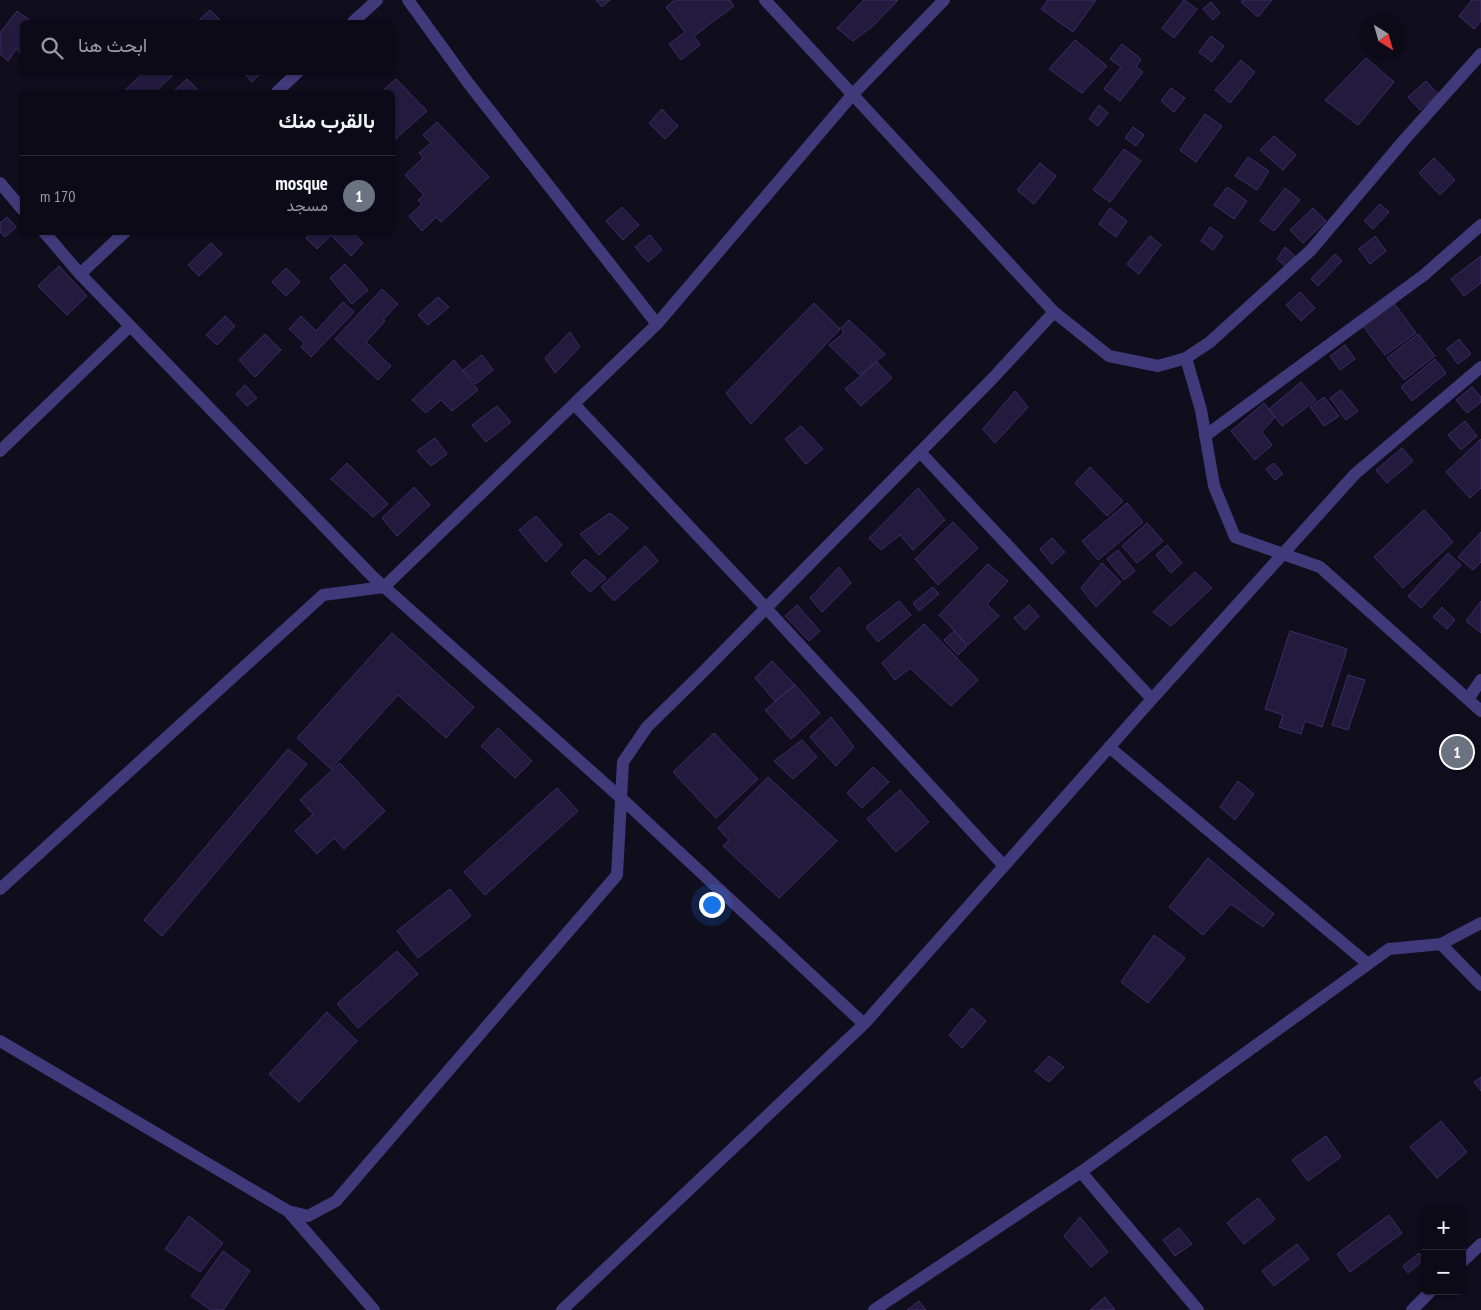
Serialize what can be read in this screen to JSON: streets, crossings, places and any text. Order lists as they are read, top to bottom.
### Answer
{
  "north": "bottom right",
  "page": {
    "search": "ابحث هنا",
    "heading": "بالقرب منك",
    "list": [
      {
        "mark": "1",
        "name": "mosque",
        "note": "مسجد",
        "value": "170 m"
      }
    ],
    "pins": "1",
    "map_buttons": ["+", "−"]
  }
}
